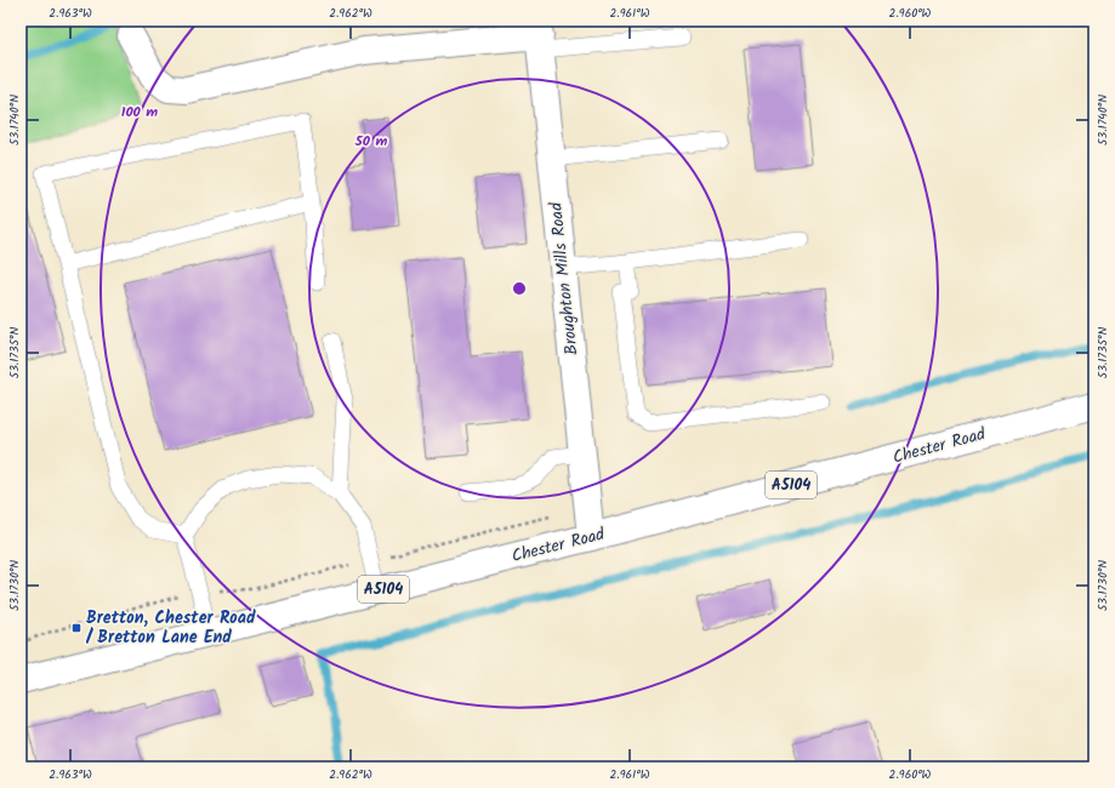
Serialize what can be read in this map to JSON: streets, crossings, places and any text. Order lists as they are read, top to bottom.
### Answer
{
  "streets": {
    "main road": ["Broughton Mills Road", "Chester Road", "A5104"]
  },
  "crossings": [
    ["Broughton Mills Road", "Chester Road"]
  ],
  "places": {
    "transit": ["Bretton, Chester Road / Bretton Lane End"]
  },
  "coordinates": [
    "2.963°W",
    "2.962°W",
    "2.961°W",
    "2.960°W",
    "53.1740°N",
    "53.1735°N",
    "53.1730°N"
  ],
  "rings": ["100 m", "50 m"]
}
